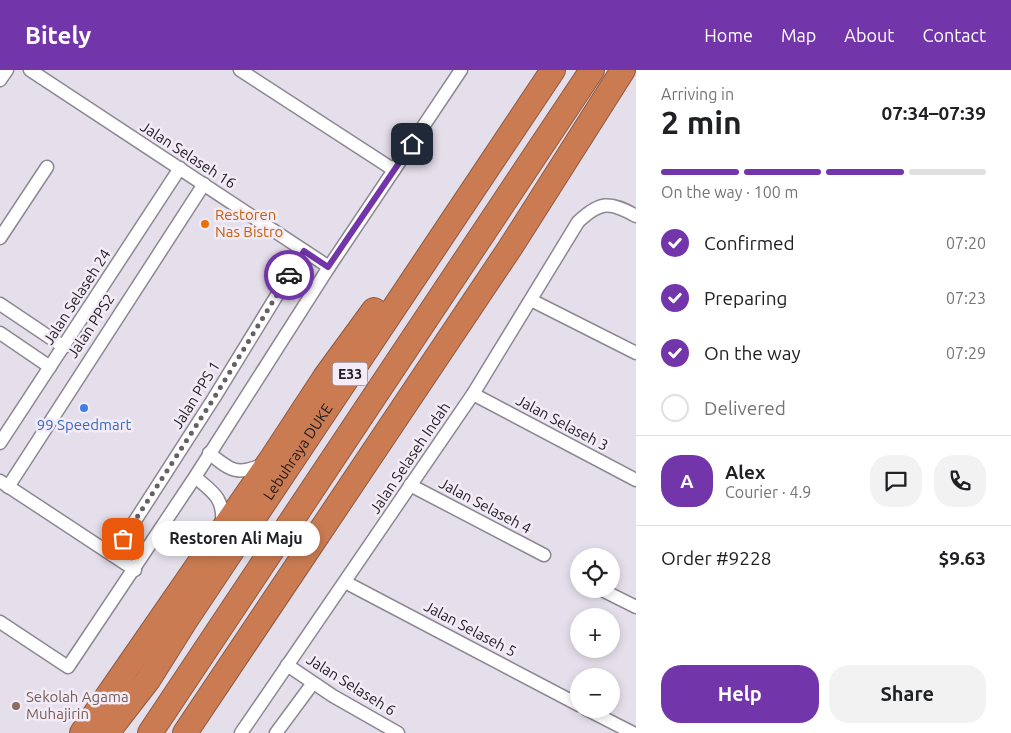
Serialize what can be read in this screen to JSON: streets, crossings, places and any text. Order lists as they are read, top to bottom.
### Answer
{
  "streets": {
    "highway": ["E33", "Lebuhraya DUKE"],
    "street": [
      "Jalan Selaseh 16",
      "Jalan Selaseh 24",
      "Jalan PPS2",
      "Jalan PPS 1",
      "Jalan Selaseh 3",
      "Jalan Selaseh Indah",
      "Jalan Selaseh 4",
      "Jalan Selaseh 5",
      "Jalan Selaseh 6"
    ]
  },
  "crossings": [
    ["Jalan Selaseh 16", "Jalan Selaseh 24"],
    ["Jalan Selaseh 16", "Jalan PPS2"],
    ["Jalan Selaseh 16", "Jalan PPS 1"],
    ["Jalan Selaseh 3", "Jalan Selaseh Indah"],
    ["Jalan Selaseh Indah", "Jalan Selaseh 4"],
    ["Jalan Selaseh Indah", "Jalan Selaseh 5"],
    ["Jalan Selaseh Indah", "Jalan Selaseh 6"]
  ],
  "places": [
    "Restoren Nas Bistro",
    "99 Speedmart",
    "Restoren Ali Maju",
    "Sekolah Agama Muhajirin"
  ],
  "page": {
    "header": "Bitely",
    "nav": [
      "Home",
      "Map",
      "About",
      "Contact"
    ],
    "heading": ["2 min", "Arriving in", "07:34–07:39"],
    "panel": [
      "Alex",
      "Courier · 4.9",
      "Order #9228",
      "$9.63"
    ],
    "bar": "On the way · 100 m",
    "list": [
      ["Confirmed", "07:20"],
      ["Preparing", "07:23"],
      ["On the way", "07:29"],
      "Delivered"
    ],
    "round": "A",
    "bubble": "Restoren Ali Maju",
    "map_buttons": ["+", "−"],
    "buttons": ["Help", "Share"]
  }
}
